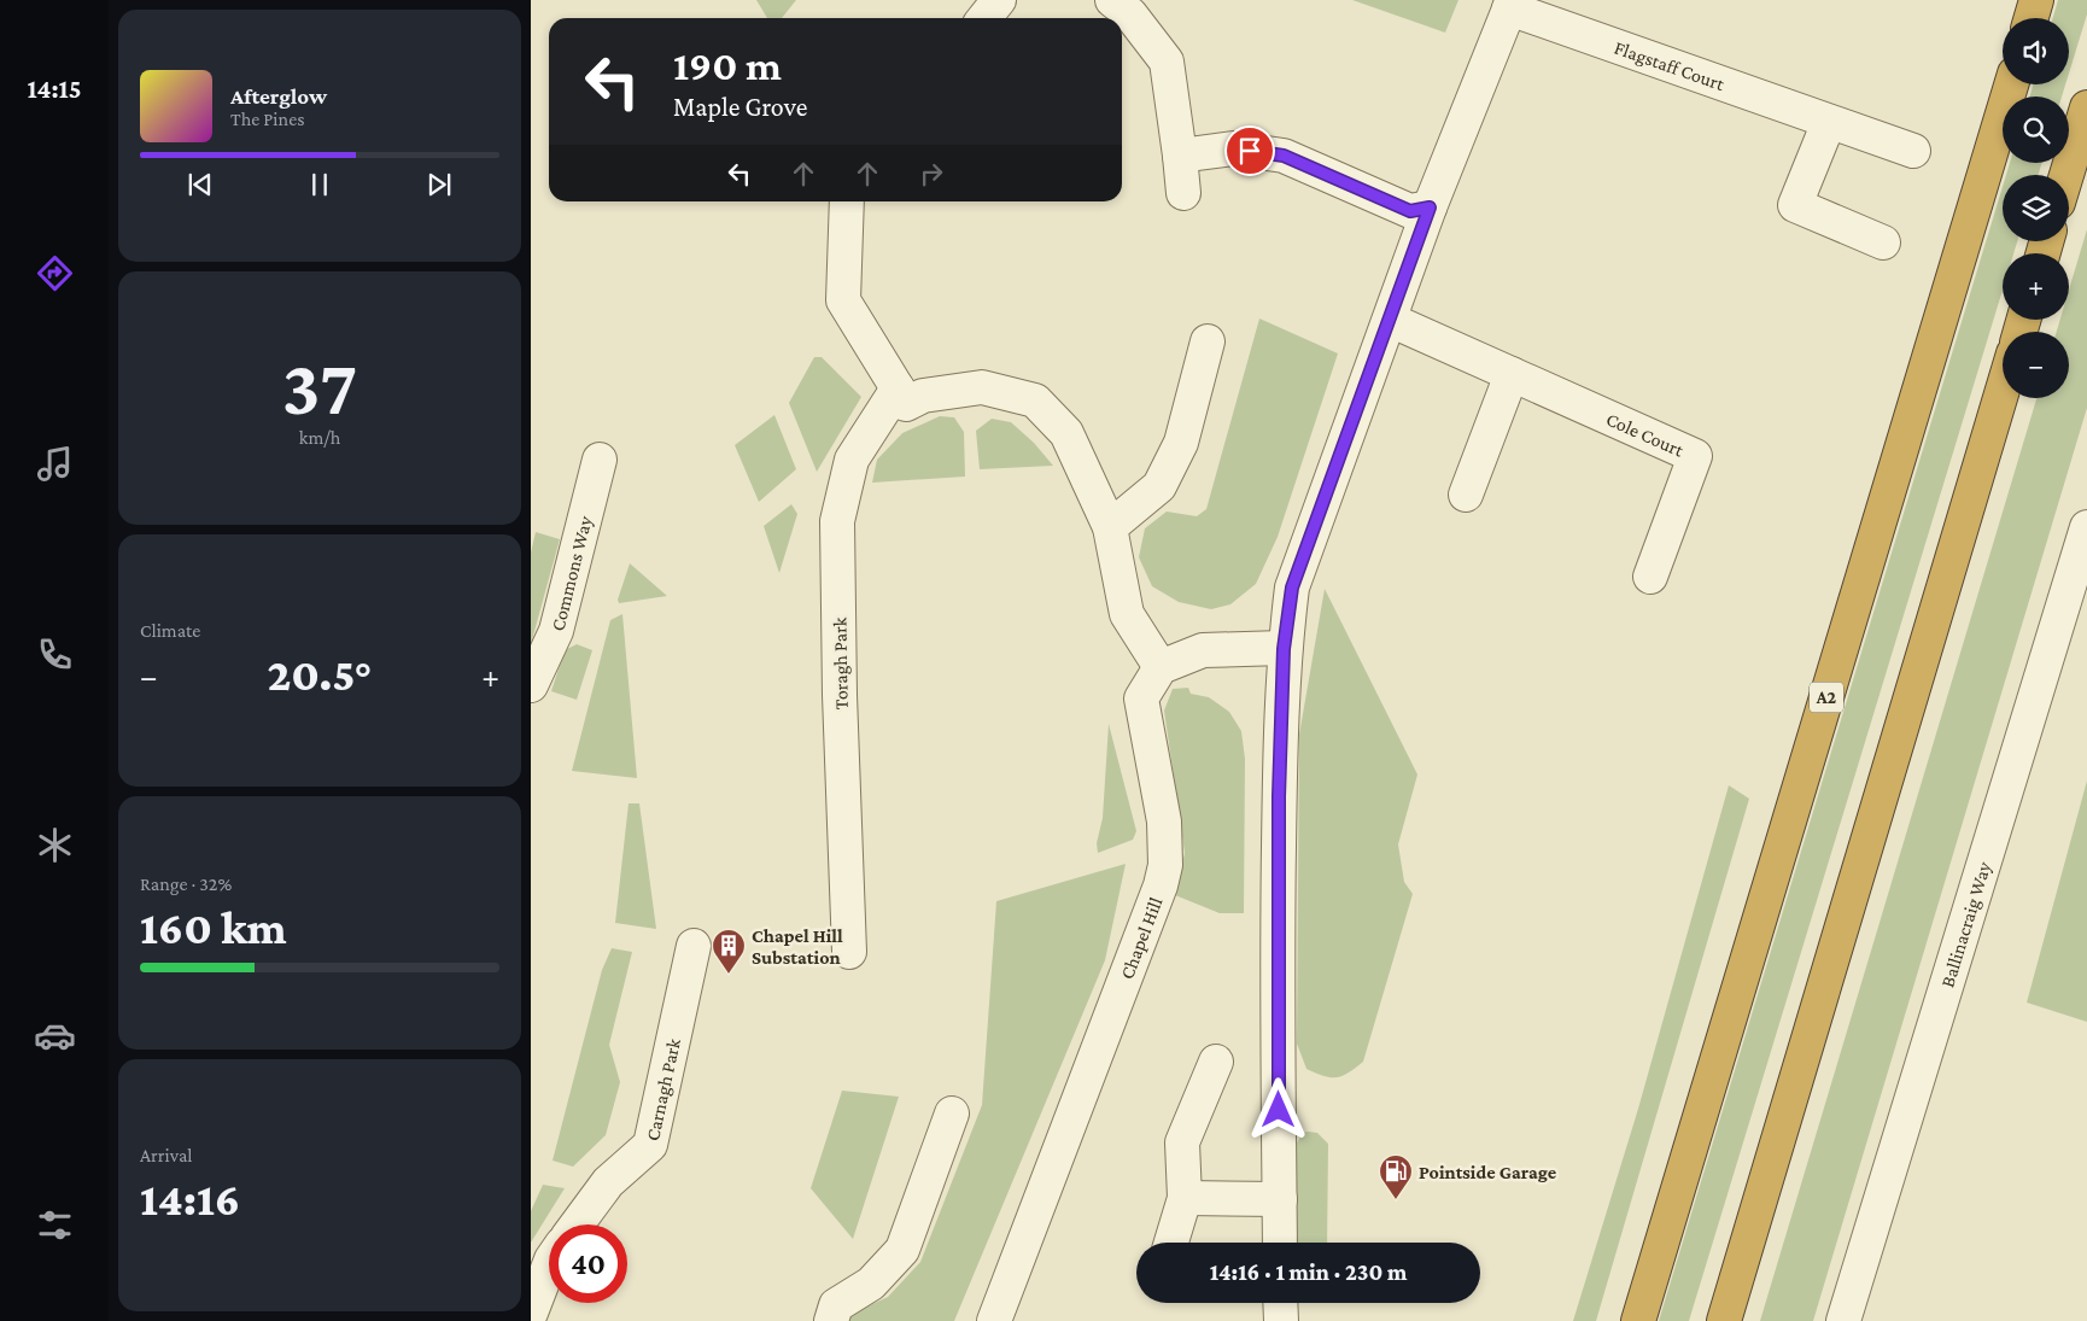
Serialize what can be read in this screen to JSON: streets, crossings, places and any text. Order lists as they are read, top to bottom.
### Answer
{
  "streets": {
    "highway": ["A2"],
    "street": [
      "Flagstaff Court",
      "Cole Court",
      "Commons Way",
      "Toragh Park",
      "Ballinacraig Way",
      "Chapel Hill",
      "Carnagh Park"
    ]
  },
  "places": {
    "building": ["Chapel Hill Substation"],
    "fuel station": ["Pointside Garage"]
  },
  "page": {
    "tabs": "14:15",
    "map_buttons": ["+", "−"],
    "turn": ["190 m", "Maple Grove"],
    "song": ["Afterglow", "The Pines"],
    "tile": [
      ["37", "km/h"],
      "Climate",
      ["Range · 32%", "160 km"],
      ["Arrival", "14:16"]
    ],
    "heat": ["−", "20.5°", "+"],
    "limit": "40",
    "trip": "14:16 · 1 min · 230 m"
  }
}
